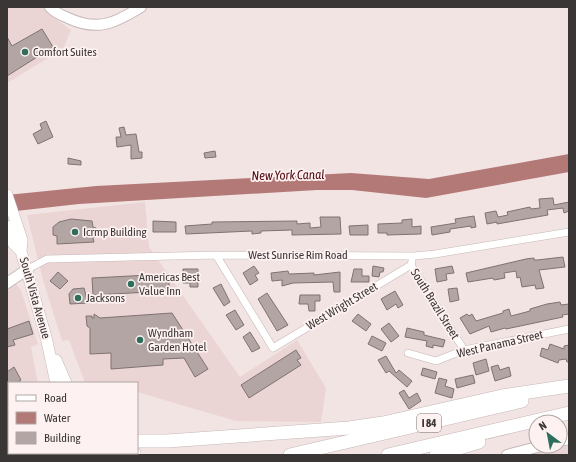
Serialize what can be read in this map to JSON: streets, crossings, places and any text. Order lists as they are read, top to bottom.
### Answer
{
  "streets": {
    "highway": ["I 84"],
    "main road": ["South Vista Avenue"],
    "street": [
      "West Sunrise Rim Road",
      "South Brazil Street",
      "West Wright Street",
      "West Panama Street"
    ]
  },
  "crossings": [
    ["West Sunrise Rim Road", "South Vista Avenue"],
    ["West Sunrise Rim Road", "South Brazil Street"],
    ["West Sunrise Rim Road", "West Wright Street"],
    ["South Brazil Street", "West Wright Street"],
    ["South Brazil Street", "West Panama Street"]
  ],
  "water": ["New York Canal"],
  "places": [
    "Comfort Suites",
    "Icrmp Building",
    "Americas Best Value Inn",
    "Jacksons",
    "Wyndham Garden Hotel"
  ],
  "legend": ["Road", "Water", "Building"],
  "north": "top left"
}
